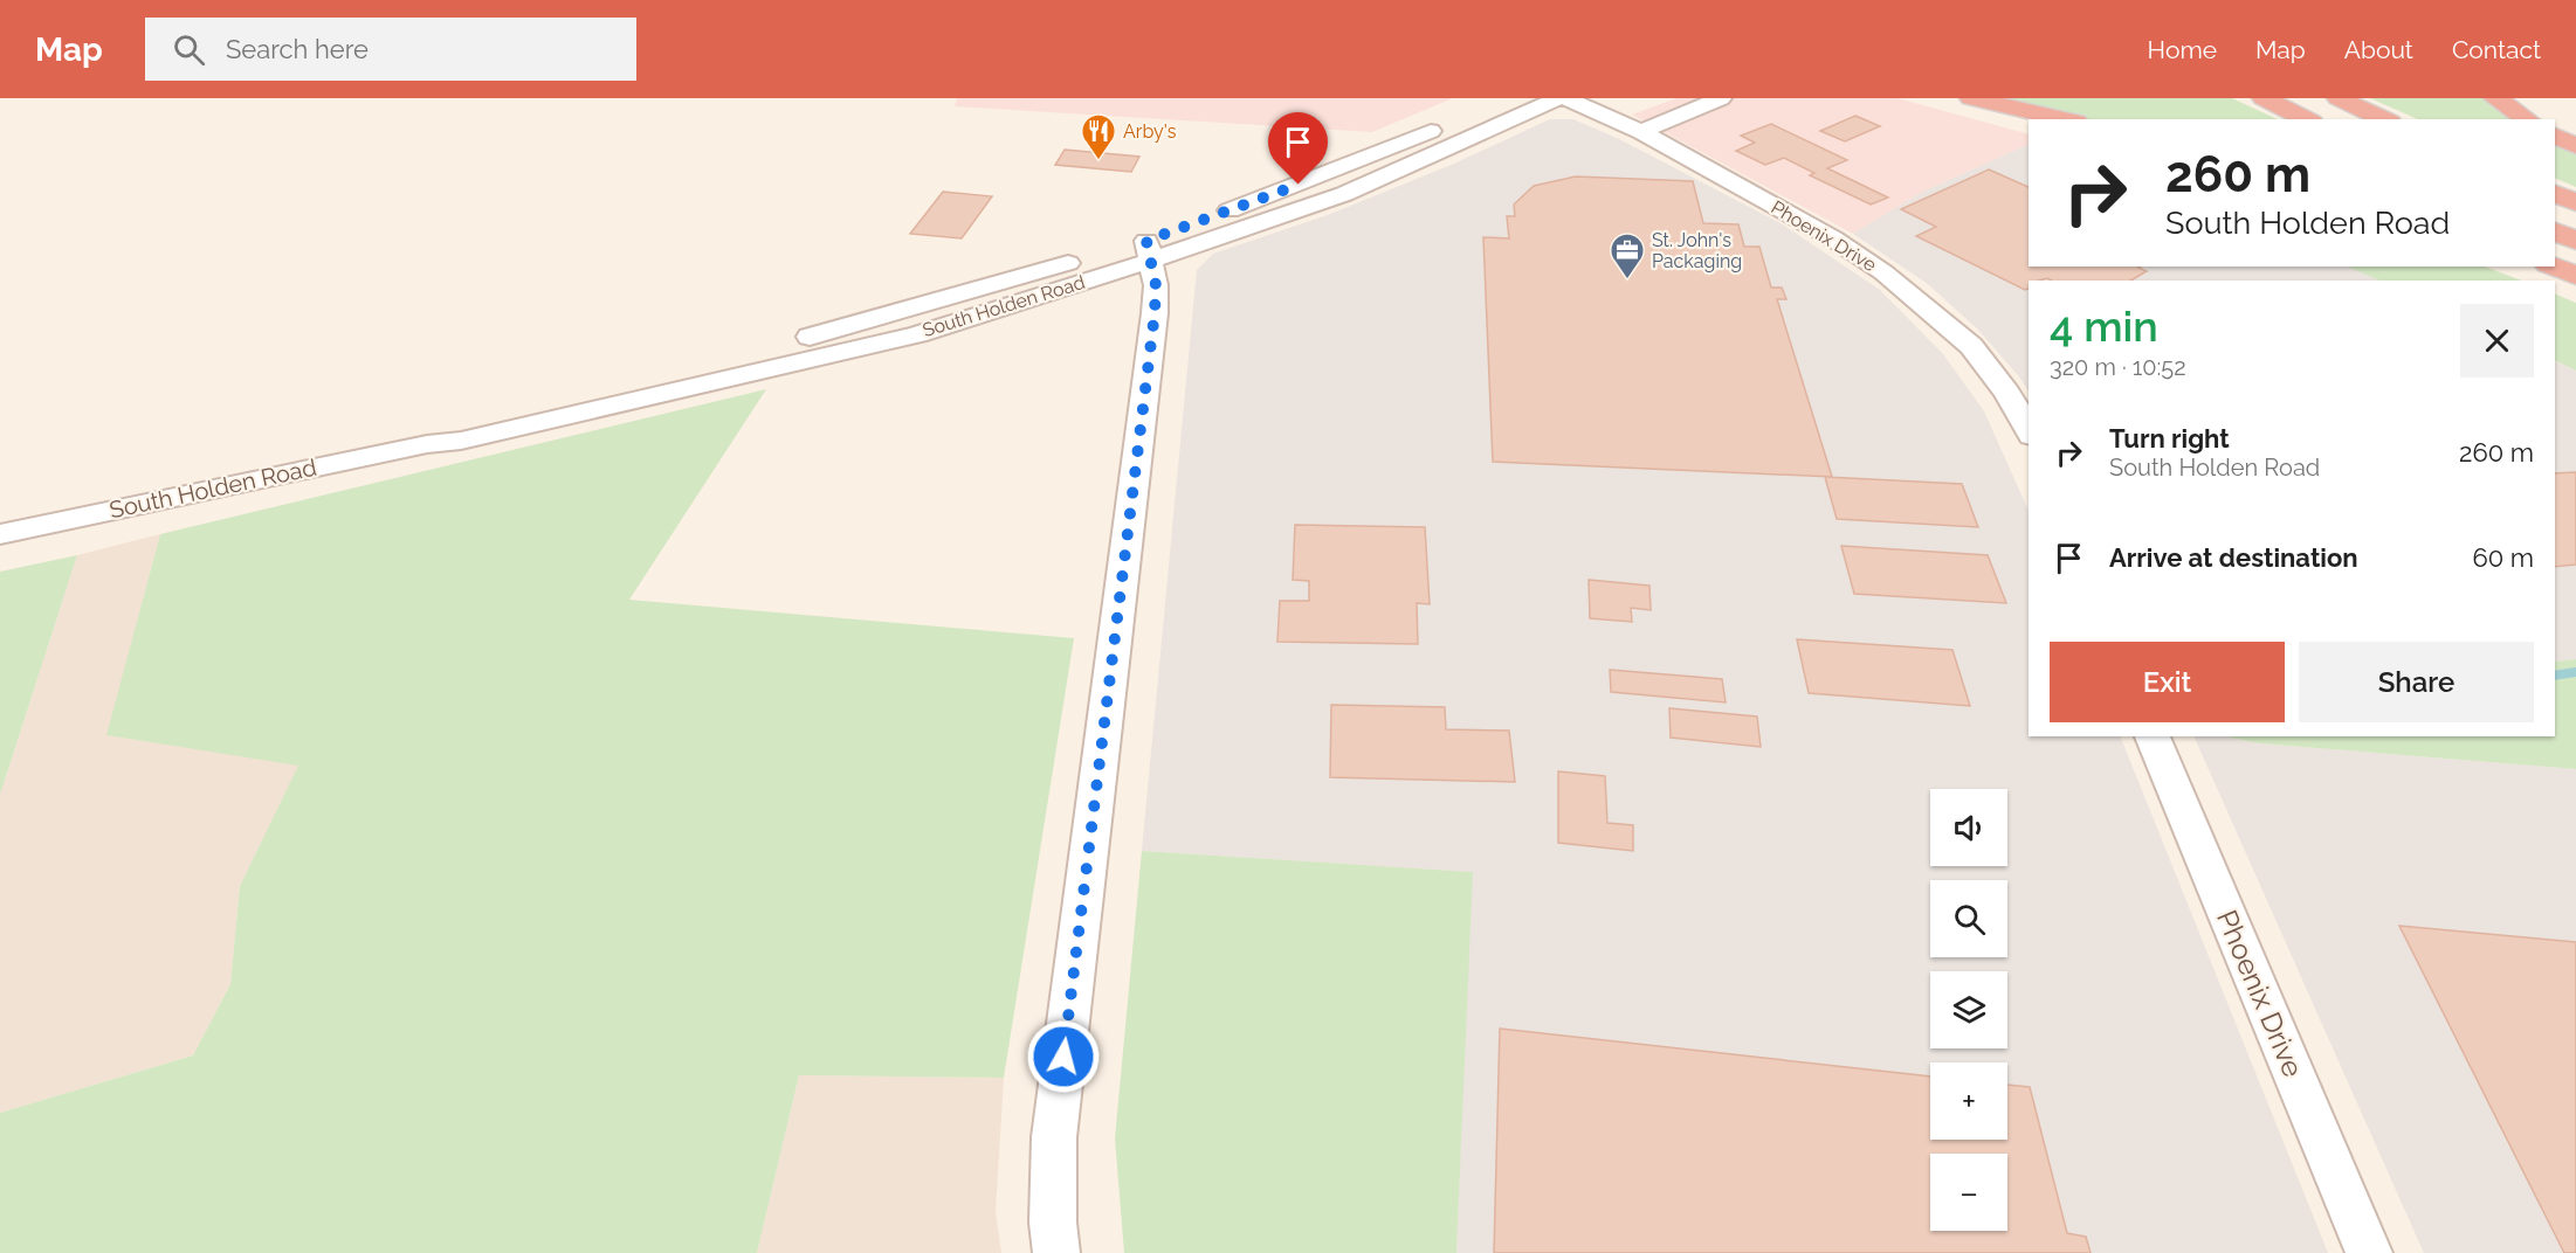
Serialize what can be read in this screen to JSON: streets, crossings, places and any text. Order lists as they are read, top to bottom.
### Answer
{
  "streets": {
    "street": ["Phoenix Drive", "South Holden Road"]
  },
  "places": {
    "restaurant": ["Arby's"],
    "office": ["St. John's Packaging"]
  },
  "page": {
    "header": "Map",
    "search": "Search here",
    "nav": [
      "Home",
      "Map",
      "About",
      "Contact"
    ],
    "turn": ["260 m", "South Holden Road"],
    "heading": ["4 min", "320 m · 10:52"],
    "list": [
      {
        "name": "Turn right",
        "note": "South Holden Road",
        "value": "260 m"
      },
      {
        "name": "Arrive at destination",
        "value": "60 m"
      }
    ],
    "buttons": ["Exit", "Share"],
    "map_buttons": ["+", "−"]
  }
}
